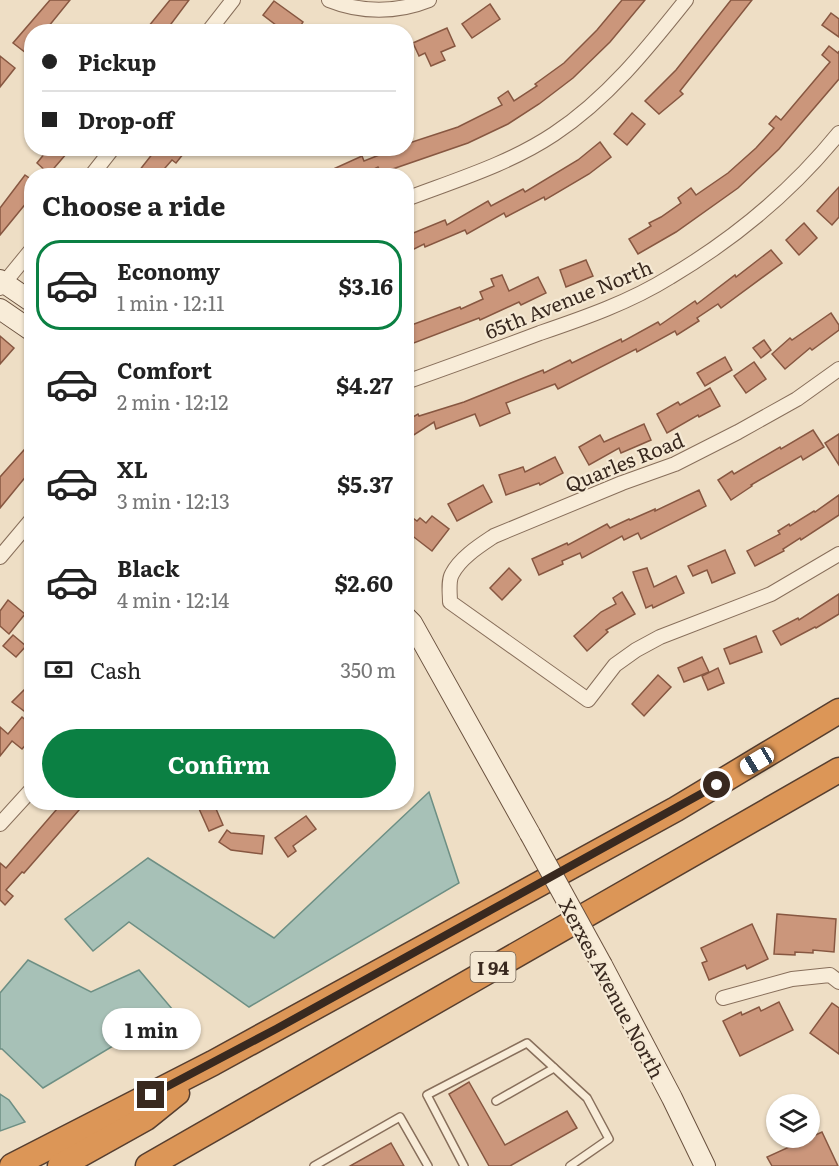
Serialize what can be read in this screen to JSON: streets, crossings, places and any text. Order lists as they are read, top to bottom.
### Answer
{
  "streets": {
    "highway": ["I 94"],
    "street": ["65th Avenue North", "Quarles Road", "Xerxes Avenue North"]
  },
  "page": {
    "banner": ["Pickup", "Drop-off"],
    "heading": "Choose a ride",
    "list": [
      {
        "name": "Economy",
        "note": "1 min · 12:11",
        "value": "$3.16"
      },
      {
        "name": "Comfort",
        "note": "2 min · 12:12",
        "value": "$4.27"
      },
      {
        "name": "XL",
        "note": "3 min · 12:13",
        "value": "$5.37"
      },
      {
        "name": "Black",
        "note": "4 min · 12:14",
        "value": "$2.60"
      }
    ],
    "pay": ["Cash", "350 m"],
    "buttons": "Confirm",
    "bubble": "1 min"
  }
}
